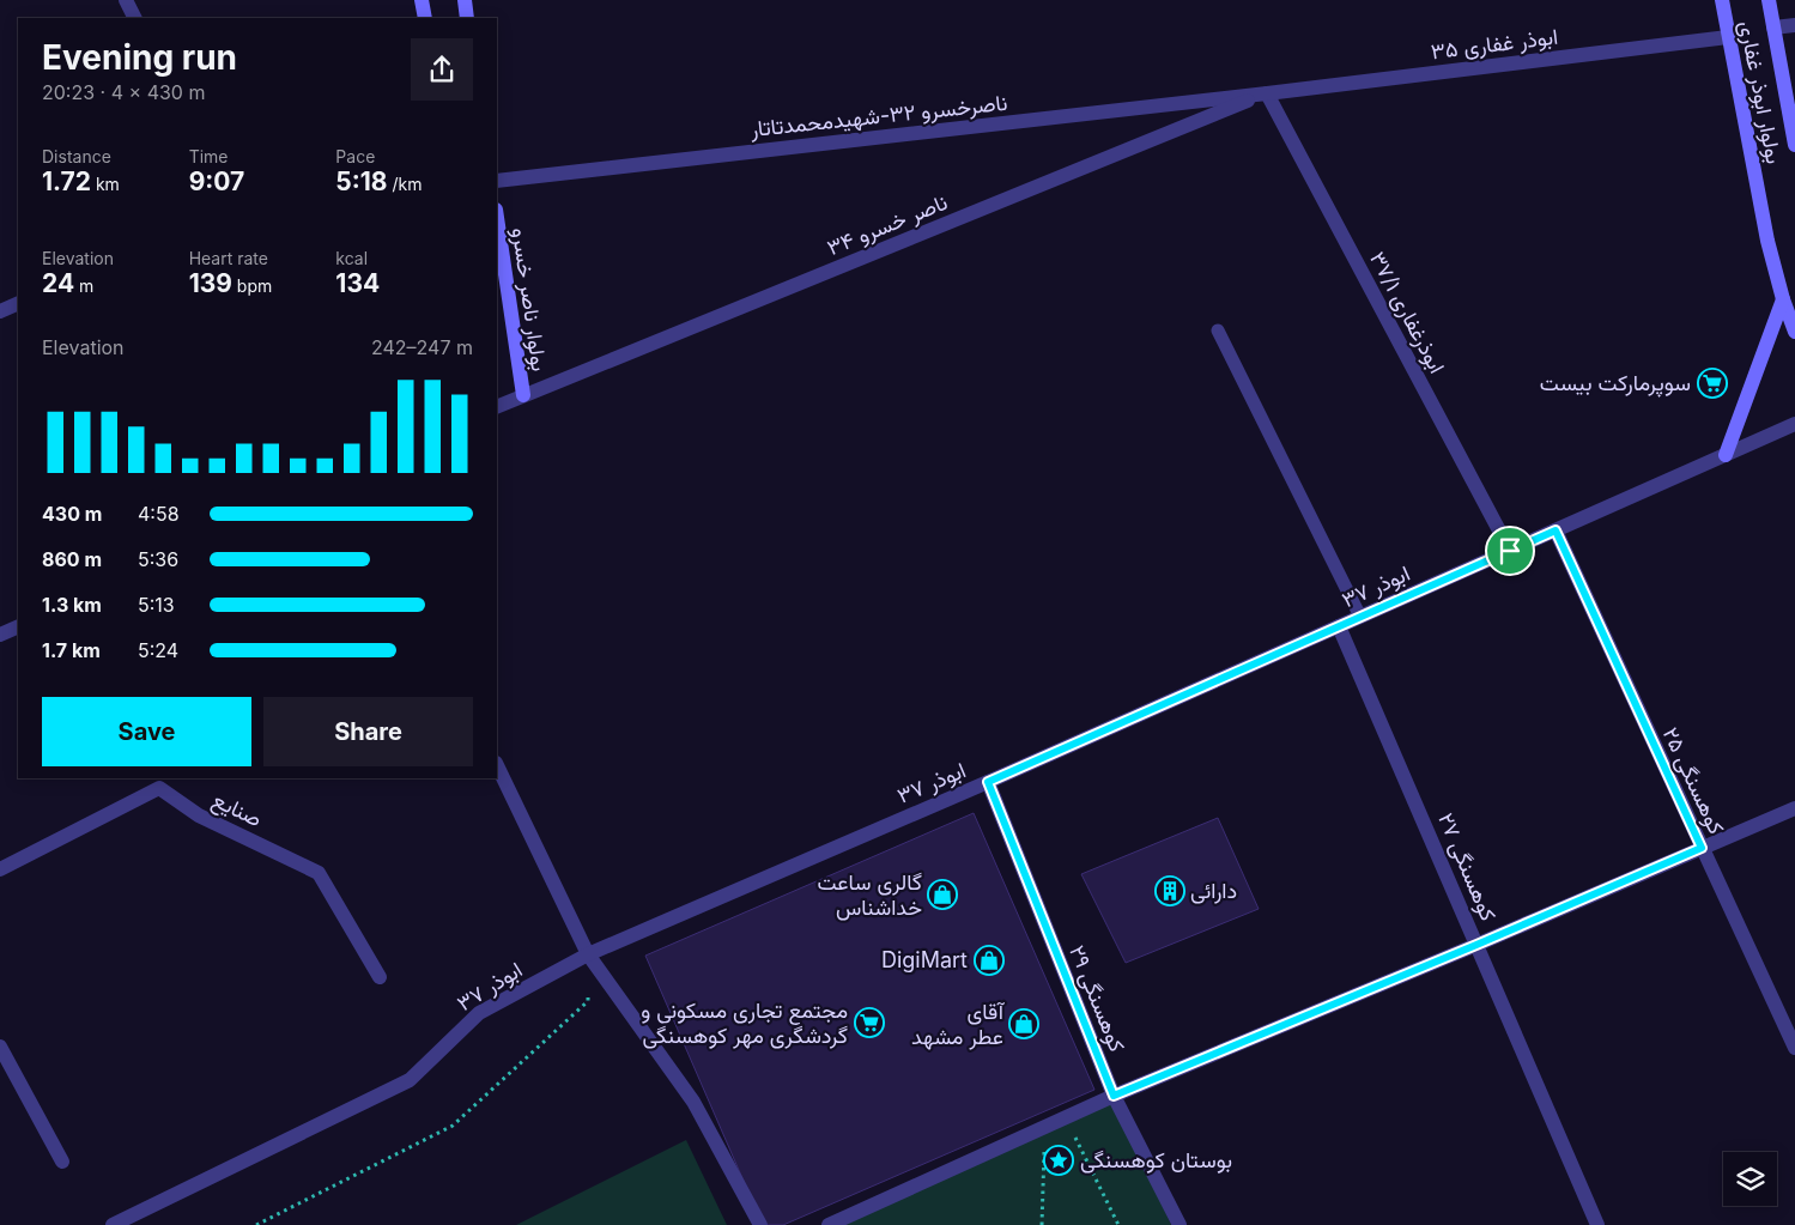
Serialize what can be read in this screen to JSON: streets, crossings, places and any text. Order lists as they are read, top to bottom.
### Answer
{
  "streets": {
    "street": [
      "ابوذر غفاری ۳۵",
      "بولوار ابوذر غفاری",
      "ناصرخسرو ۳۲-شهیدمحمدتاتار",
      "ناصر خسرو ۳۴",
      "بولوار ناصر خسرو",
      "ابوذرغفاری ۳۷/۱",
      "ابوذر ۳۷",
      "کوهسنگی ۲۵",
      "صنایع",
      "کوهسنگی ۲۷",
      "کوهسنگی ۲۹"
    ]
  },
  "crossings": [
    ["ابوذر غفاری ۳۵", "بولوار ابوذر غفاری"],
    ["ابوذر غفاری ۳۵", "ناصرخسرو ۳۲-شهیدمحمدتاتار"],
    ["ابوذر غفاری ۳۵", "ناصر خسرو ۳۴"],
    ["ابوذر غفاری ۳۵", "ابوذرغفاری ۳۷/۱"],
    ["ناصرخسرو ۳۲-شهیدمحمدتاتار", "ناصر خسرو ۳۴"],
    ["ناصرخسرو ۳۲-شهیدمحمدتاتار", "ابوذرغفاری ۳۷/۱"],
    ["ناصر خسرو ۳۴", "بولوار ناصر خسرو"],
    ["ناصر خسرو ۳۴", "ابوذرغفاری ۳۷/۱"],
    ["ابوذرغفاری ۳۷/۱", "ابوذر ۳۷"],
    ["ابوذر ۳۷", "کوهسنگی ۲۵"],
    ["ابوذر ۳۷", "کوهسنگی ۲۷"],
    ["ابوذر ۳۷", "کوهسنگی ۲۹"]
  ],
  "places": {
    "supermarket": ["سوپرمارکت بیست", "مجتمع تجاری مسکونی و گردشگری مهر کوهسنگی"],
    "building": ["دارائی"],
    "shop": ["گالری ساعت خداشناس", "DigiMart", "آقای عطر مشهد"],
    "place": ["بوستان کوهسنگی"]
  },
  "page": {
    "heading": ["Evening run", "20:23 · 4 × 430 m"],
    "stats": [
      ["Distance", "1.72 km"],
      ["Time", "9:07"],
      ["Pace", "5:18 /km"],
      ["Elevation", "24 m"],
      ["Heart rate", "139 bpm"],
      ["kcal", "134"]
    ],
    "chart": ["Elevation", "242–247 m"],
    "list": [
      {
        "name": "430 m",
        "note": "4:58"
      },
      {
        "name": "860 m",
        "note": "5:36"
      },
      {
        "name": "1.3 km",
        "note": "5:13"
      },
      {
        "name": "1.7 km",
        "note": "5:24"
      }
    ],
    "buttons": ["Save", "Share"]
  }
}
